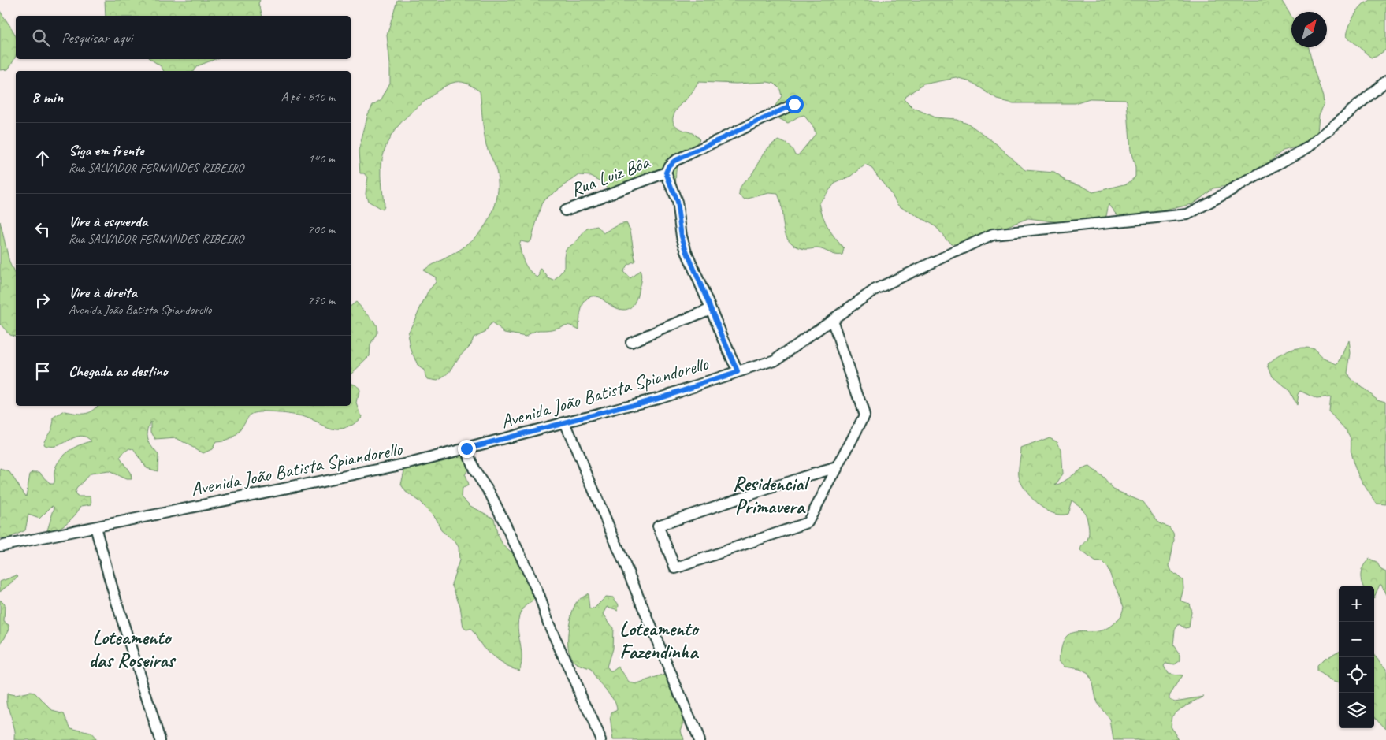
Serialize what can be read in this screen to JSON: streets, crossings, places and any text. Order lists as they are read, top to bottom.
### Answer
{
  "streets": {
    "street": ["Rua Luiz Bôa", "Avenida João Batista Spiandorello"]
  },
  "districts": ["Residencial Primavera", "Loteamento Fazendinha", "Loteamento das Roseiras"],
  "north": "top right",
  "page": {
    "search": "Pesquisar aqui",
    "heading": ["8 min", "A pé · 610 m"],
    "list": [
      ["Siga em frente", "Rua SALVADOR FERNANDES RIBEIRO", "140 m"],
      ["Vire à esquerda", "Rua SALVADOR FERNANDES RIBEIRO", "200 m"],
      ["Vire à direita", "Avenida João Batista Spiandorello", "270 m"],
      "Chegada ao destino"
    ],
    "map_buttons": ["+", "−"]
  }
}
